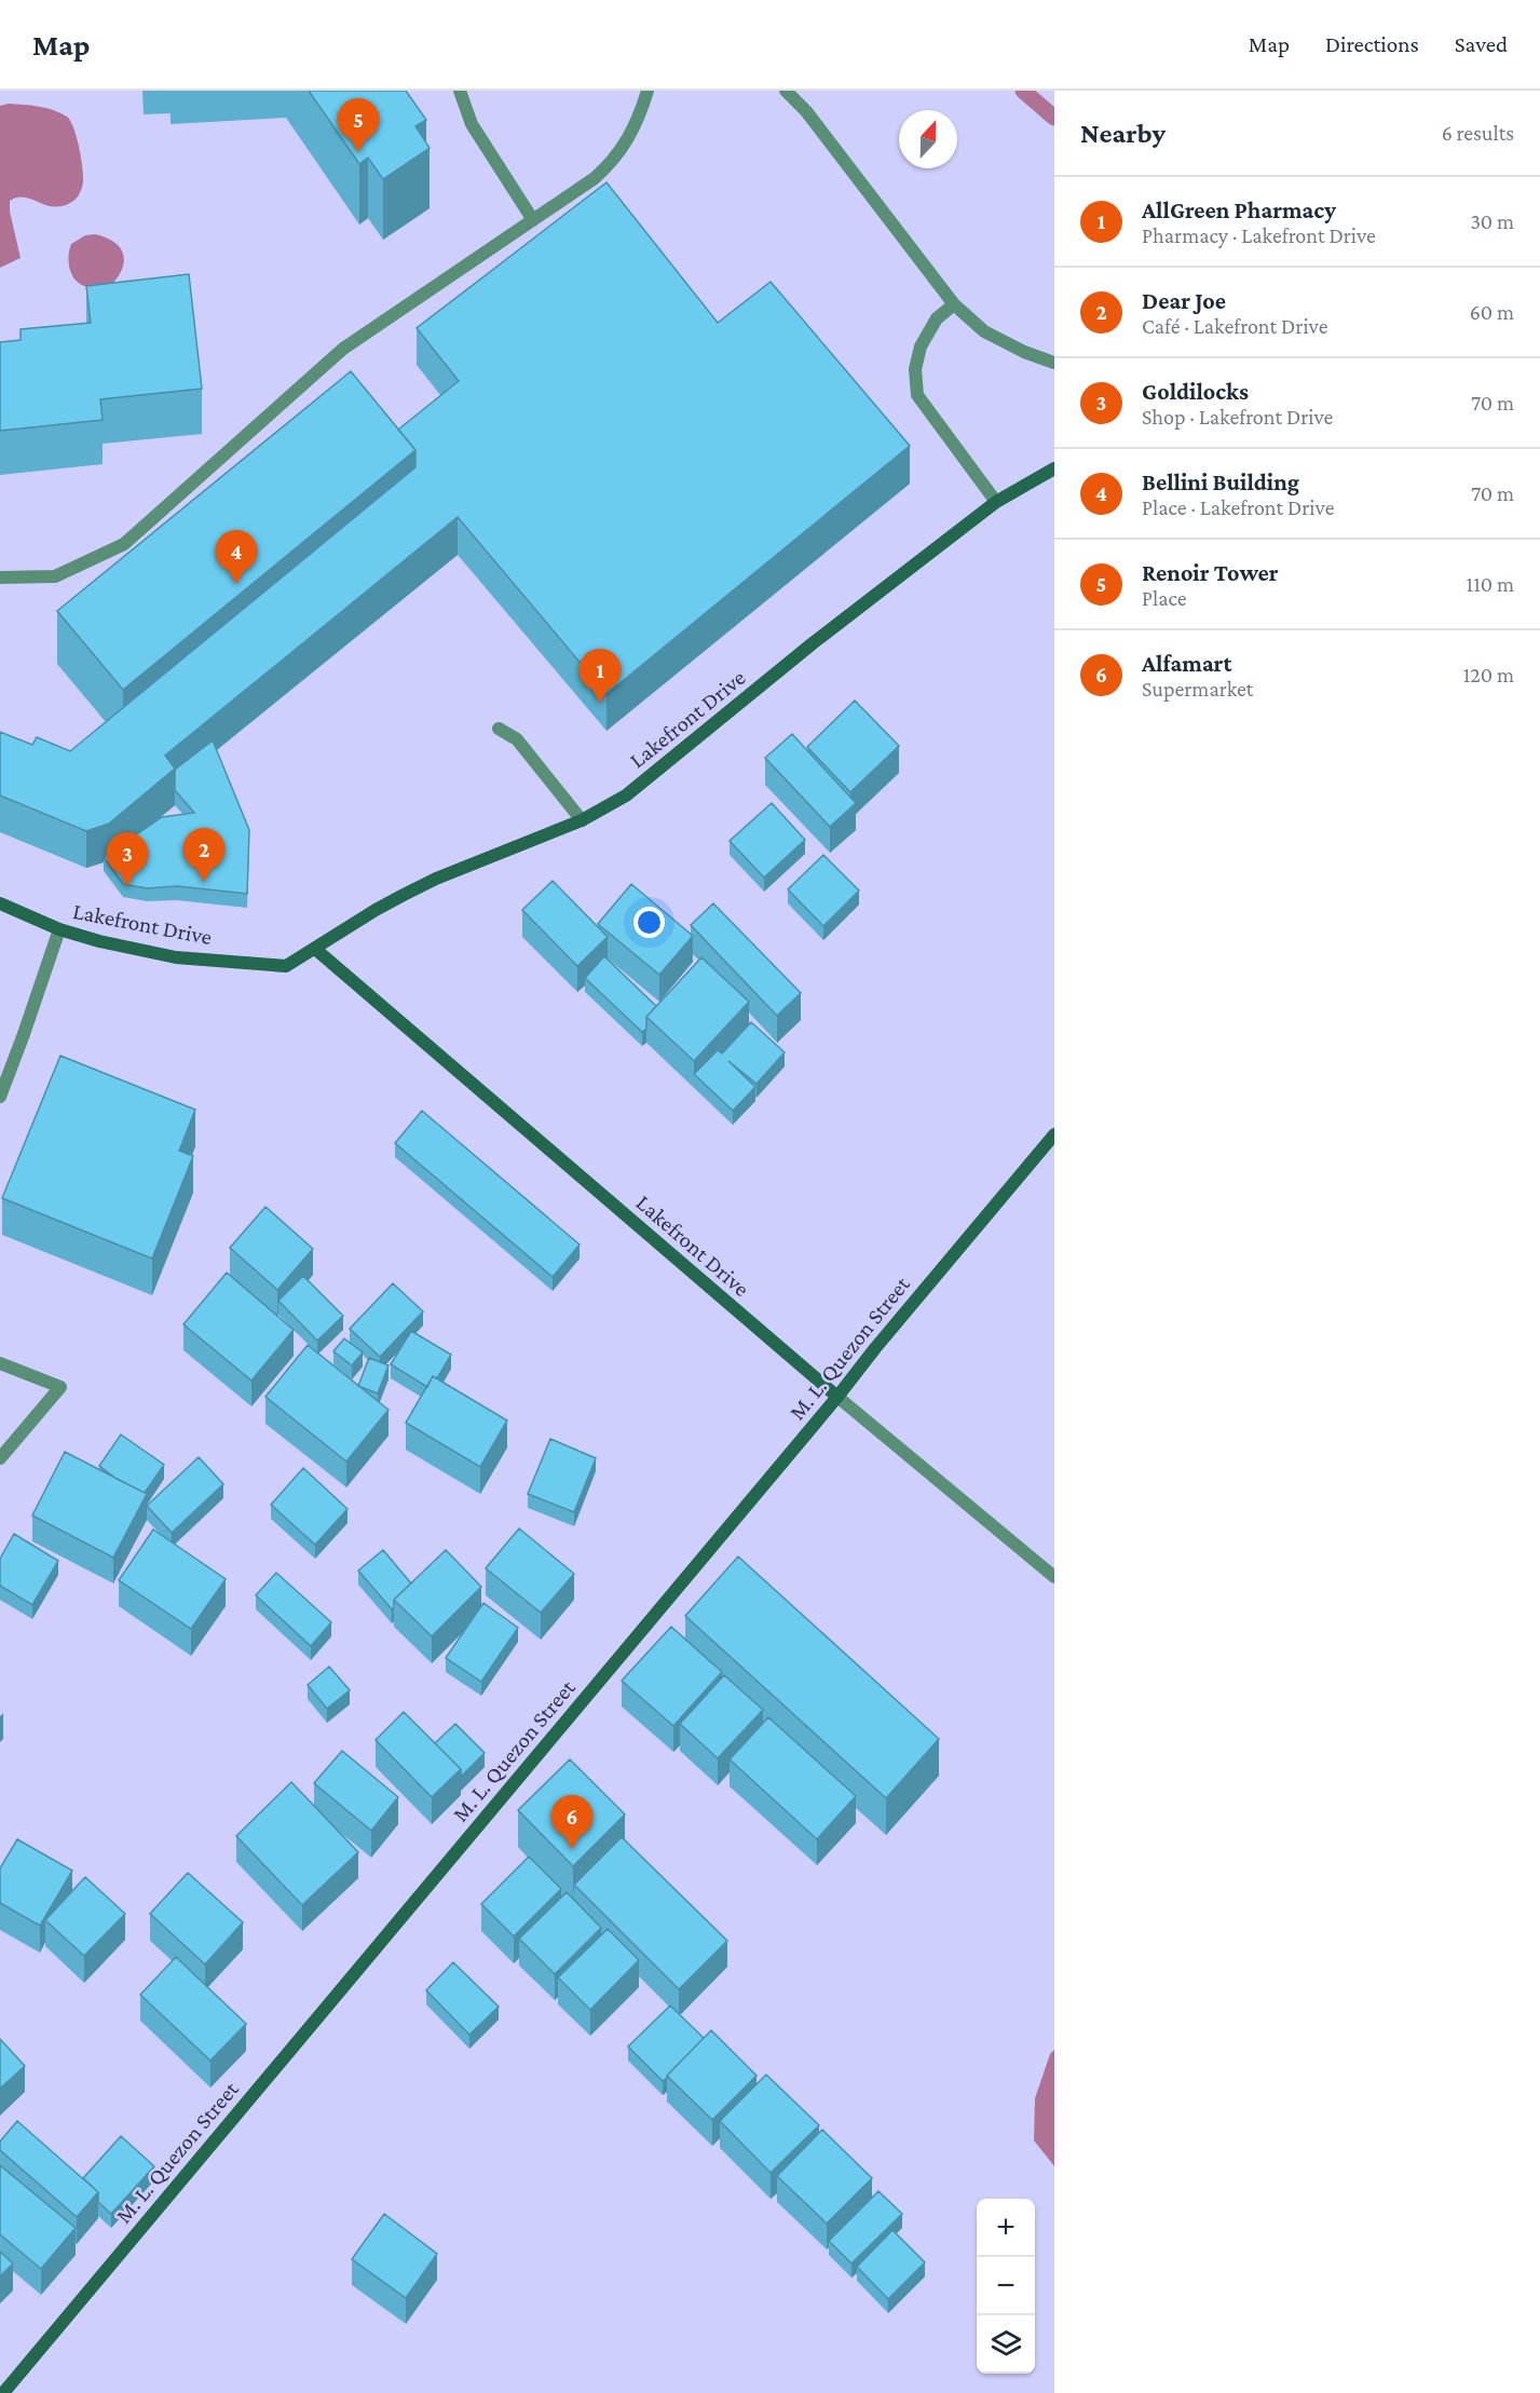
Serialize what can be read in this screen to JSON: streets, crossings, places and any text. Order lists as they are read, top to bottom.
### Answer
{
  "streets": {
    "street": ["Lakefront Drive", "M. L. Quezon Street"]
  },
  "crossings": [
    ["Lakefront Drive", "M. L. Quezon Street"]
  ],
  "north": "top",
  "page": {
    "header": "Map",
    "nav": ["Map", "Directions", "Saved"],
    "heading": ["Nearby", "6 results"],
    "pins": [
      "5",
      "4",
      "1",
      "2",
      "3",
      "6"
    ],
    "list": [
      {
        "mark": "1",
        "name": "AllGreen Pharmacy",
        "note": "Pharmacy · Lakefront Drive",
        "value": "30 m"
      },
      {
        "mark": "2",
        "name": "Dear Joe",
        "note": "Café · Lakefront Drive",
        "value": "60 m"
      },
      {
        "mark": "3",
        "name": "Goldilocks",
        "note": "Shop · Lakefront Drive",
        "value": "70 m"
      },
      {
        "mark": "4",
        "name": "Bellini Building",
        "note": "Place · Lakefront Drive",
        "value": "70 m"
      },
      {
        "mark": "5",
        "name": "Renoir Tower",
        "note": "Place",
        "value": "110 m"
      },
      {
        "mark": "6",
        "name": "Alfamart",
        "note": "Supermarket",
        "value": "120 m"
      }
    ],
    "map_buttons": ["+", "−"]
  }
}
